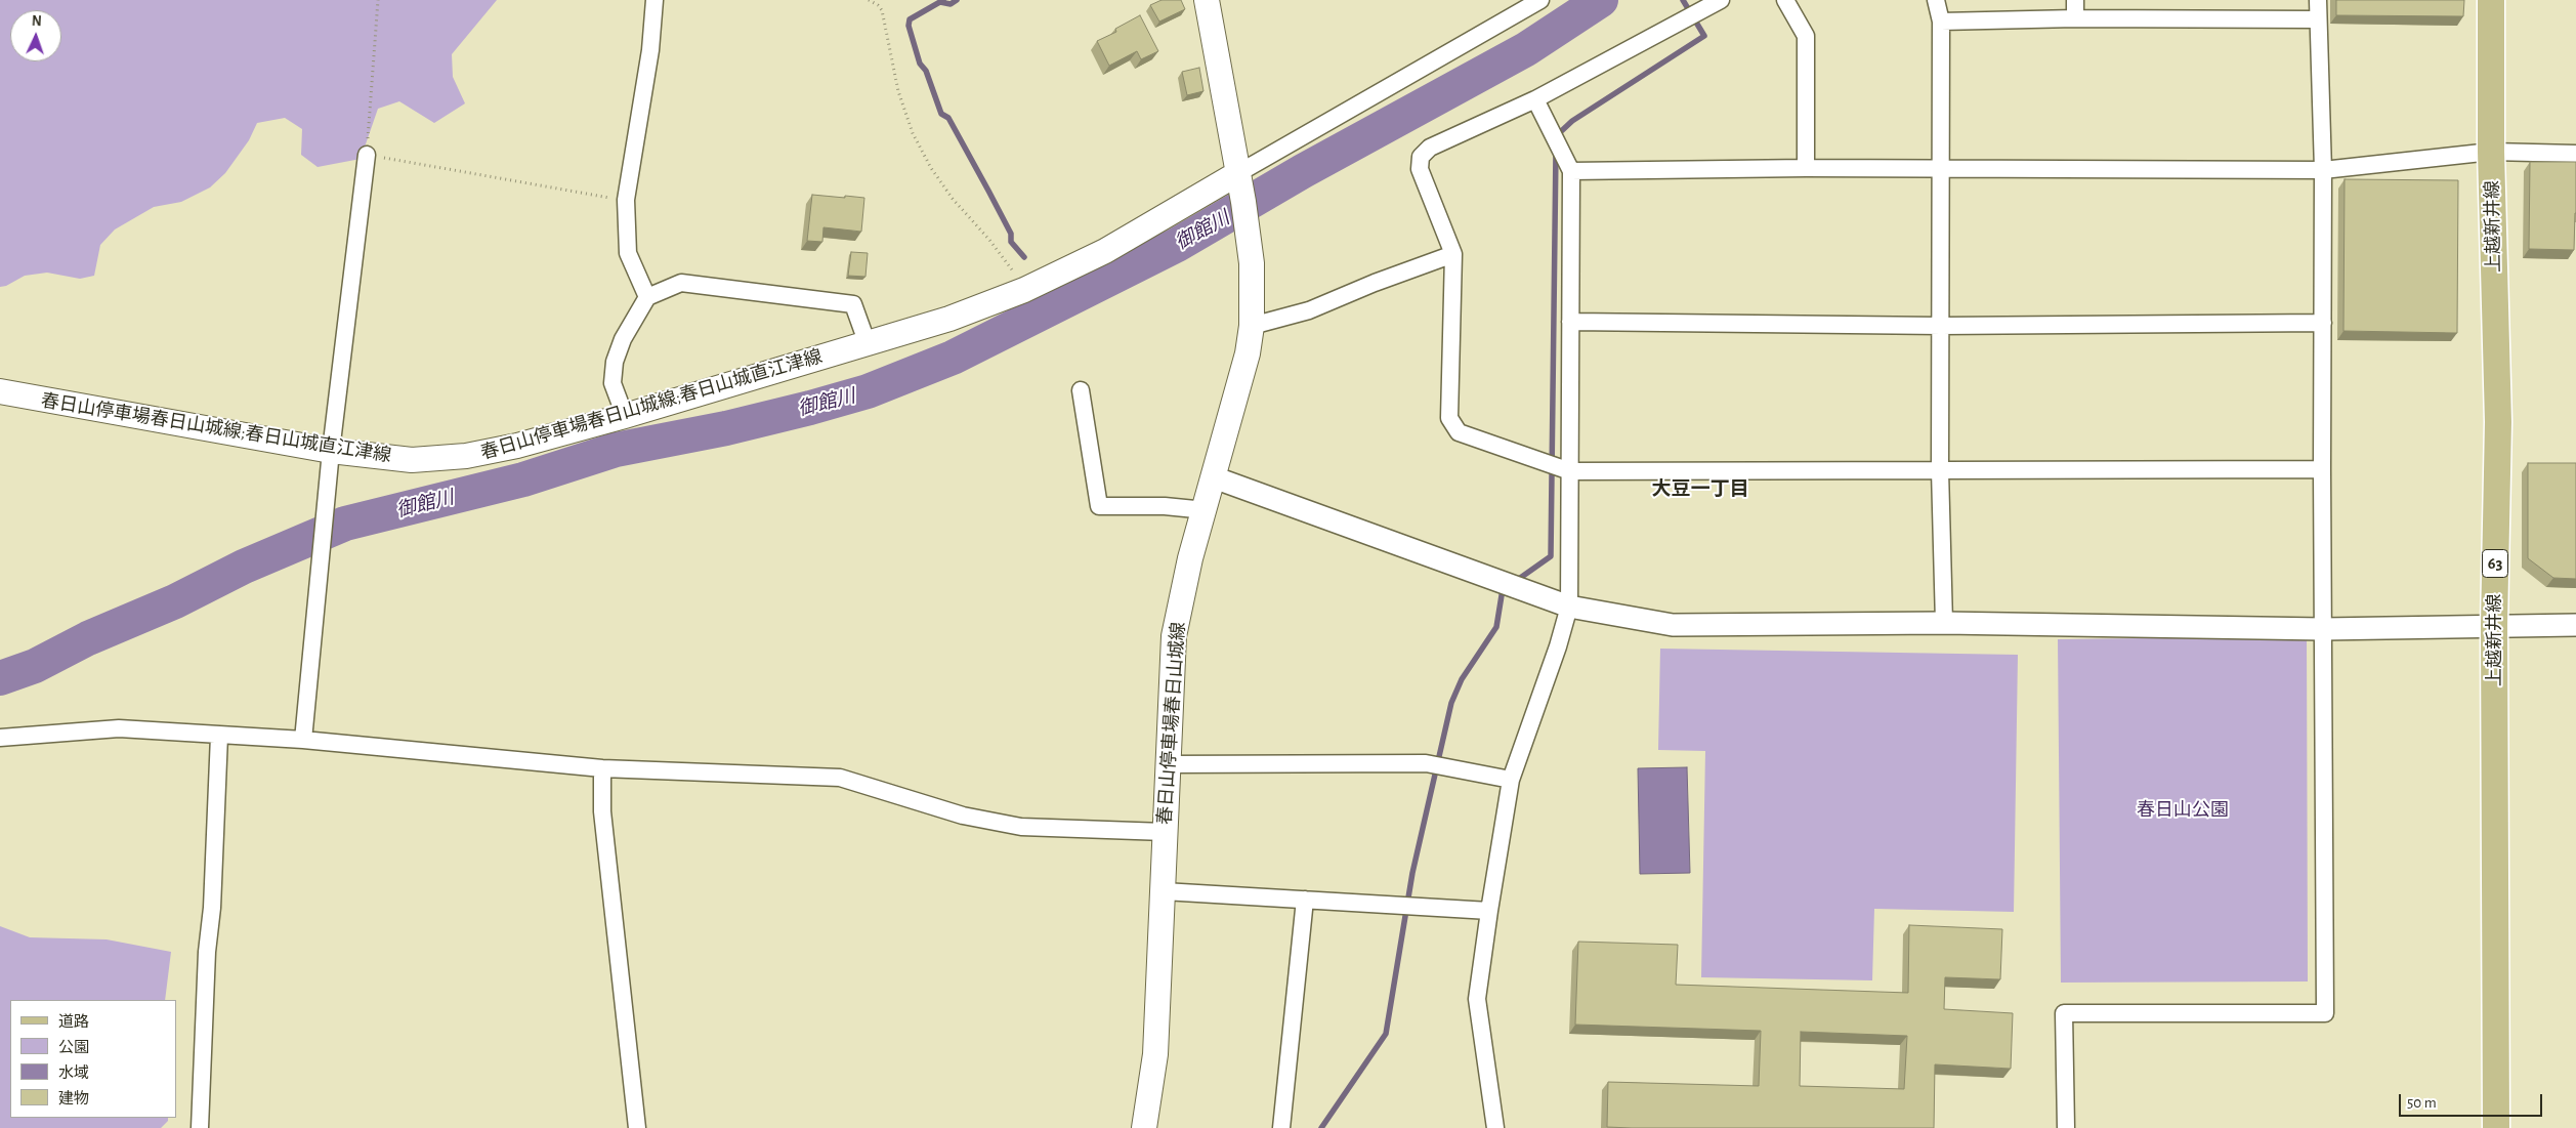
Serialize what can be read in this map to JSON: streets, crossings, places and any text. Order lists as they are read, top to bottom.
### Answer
{
  "streets": {
    "main road": [
      "上越新井線",
      "春日山停車場春日山城線;春日山城直江津線",
      "63",
      "春日山停車場春日山城線"
    ]
  },
  "crossings": [
    ["春日山停車場春日山城線;春日山城直江津線", "春日山停車場春日山城線"]
  ],
  "districts": ["大豆一丁目"],
  "water": ["御館川"],
  "parks": ["春日山公園"],
  "legend": [
    "道路",
    "公園",
    "水域",
    "建物"
  ],
  "scale_bar": "50 m",
  "north": "top"
}
